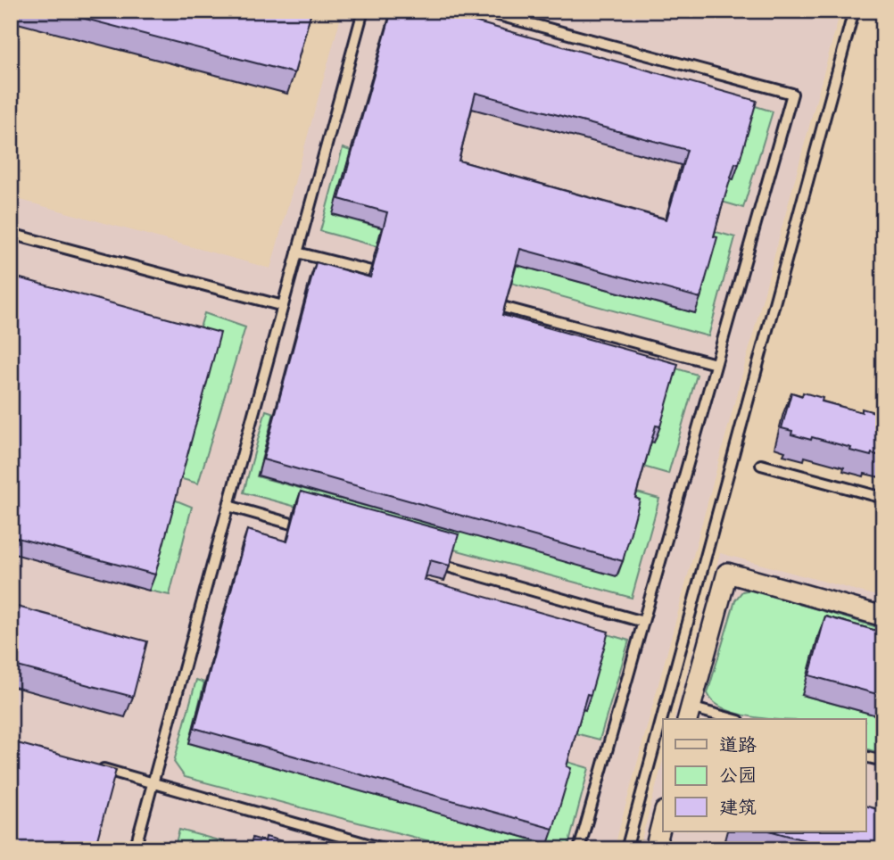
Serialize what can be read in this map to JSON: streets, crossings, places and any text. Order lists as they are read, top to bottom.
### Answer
{
  "legend": ["道路", "公园", "建筑"]
}
